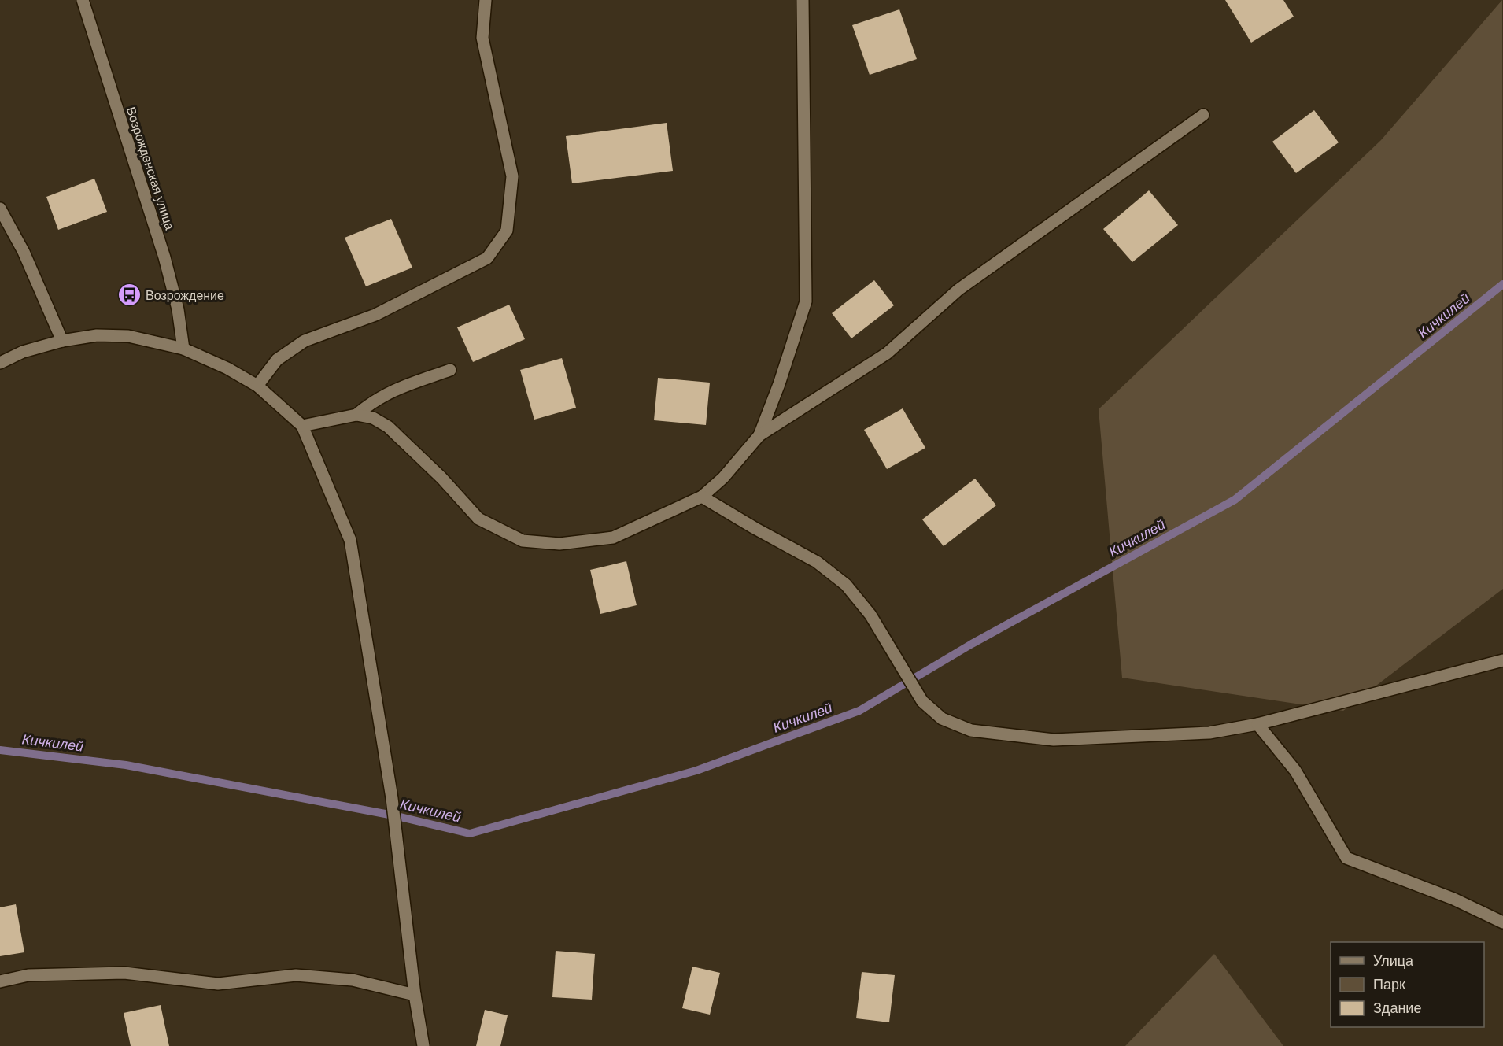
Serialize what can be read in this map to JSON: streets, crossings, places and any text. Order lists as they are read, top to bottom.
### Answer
{
  "streets": {
    "street": ["Возрожденская улица"]
  },
  "water": ["Кичкилей"],
  "places": {
    "bus stop": ["Возрождение"]
  },
  "legend": ["Улица", "Парк", "Здание"]
}
